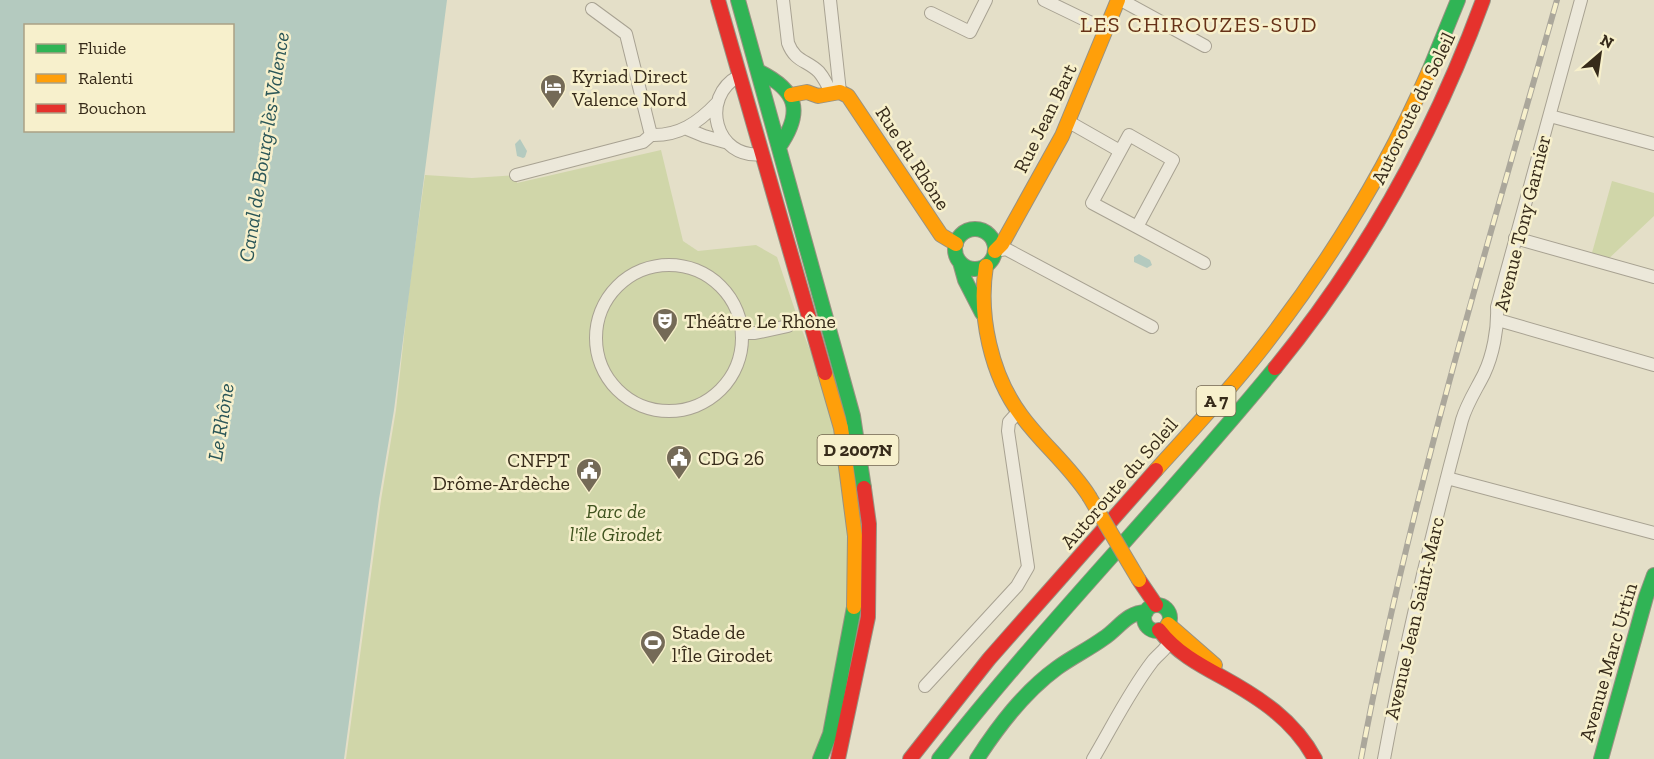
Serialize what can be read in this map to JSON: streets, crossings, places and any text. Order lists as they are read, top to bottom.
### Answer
{
  "streets": {
    "main road": [
      "Autoroute du Soleil",
      "Rue Jean Bart",
      "Rue du Rhône",
      "A 7",
      "D 2007N",
      "Avenue Marc Urtin"
    ],
    "street": ["Avenue Tony Garnier", "Avenue Jean Saint-Marc"]
  },
  "crossings": [
    ["Rue Jean Bart", "Rue du Rhône"],
    ["Avenue Tony Garnier", "Avenue Jean Saint-Marc"]
  ],
  "districts": ["LES CHIROUZES-SUD"],
  "water": ["Canal de Bourg-lès-Valence", "Le Rhône"],
  "parks": ["Parc de l'île Girodet"],
  "places": {
    "hotel": ["Kyriad Direct Valence Nord"],
    "theatre": ["Théâtre Le Rhône"],
    "public building": ["CDG 26", "CNFPT Drôme-Ardèche"],
    "sports": ["Stade de l'Île Girodet"]
  },
  "legend": ["Fluide", "Ralenti", "Bouchon"],
  "north": "top right"
}
